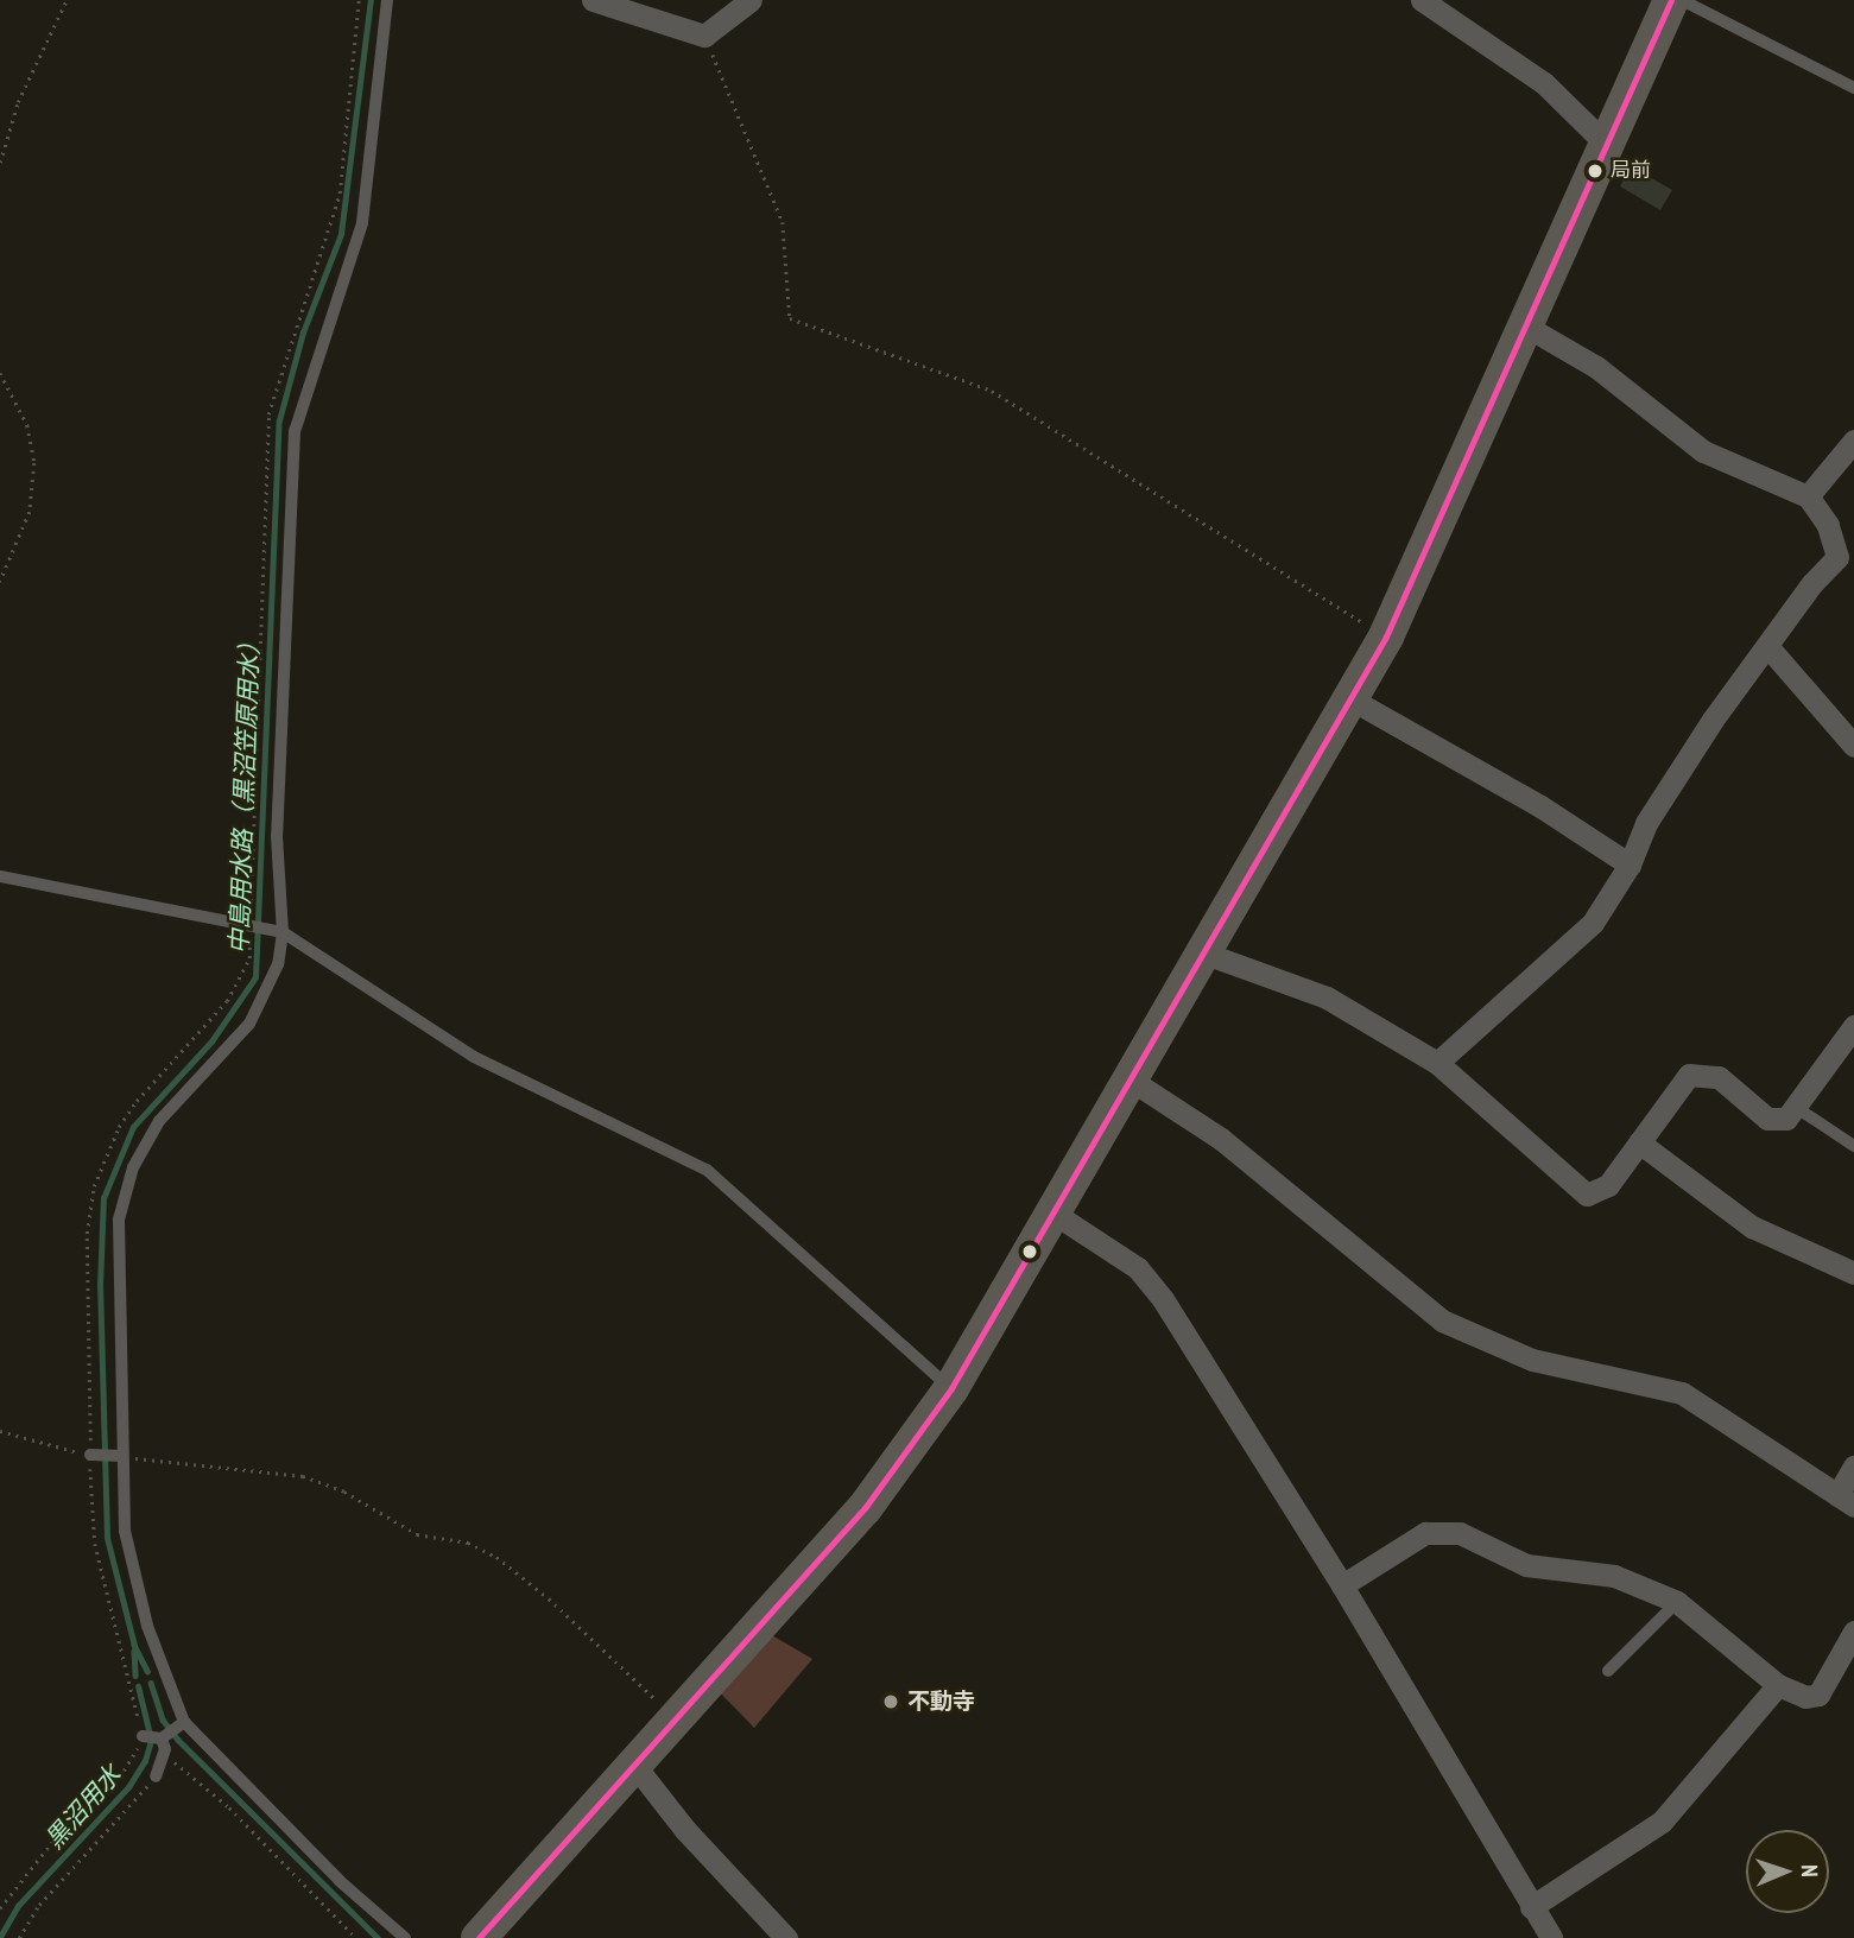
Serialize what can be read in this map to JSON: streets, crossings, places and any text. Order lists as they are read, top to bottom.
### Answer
{
  "water": ["中島用水路（黒沼笠原用水）", "黒沼用水"],
  "places": ["局前", "不動寺"],
  "north": "right"
}
